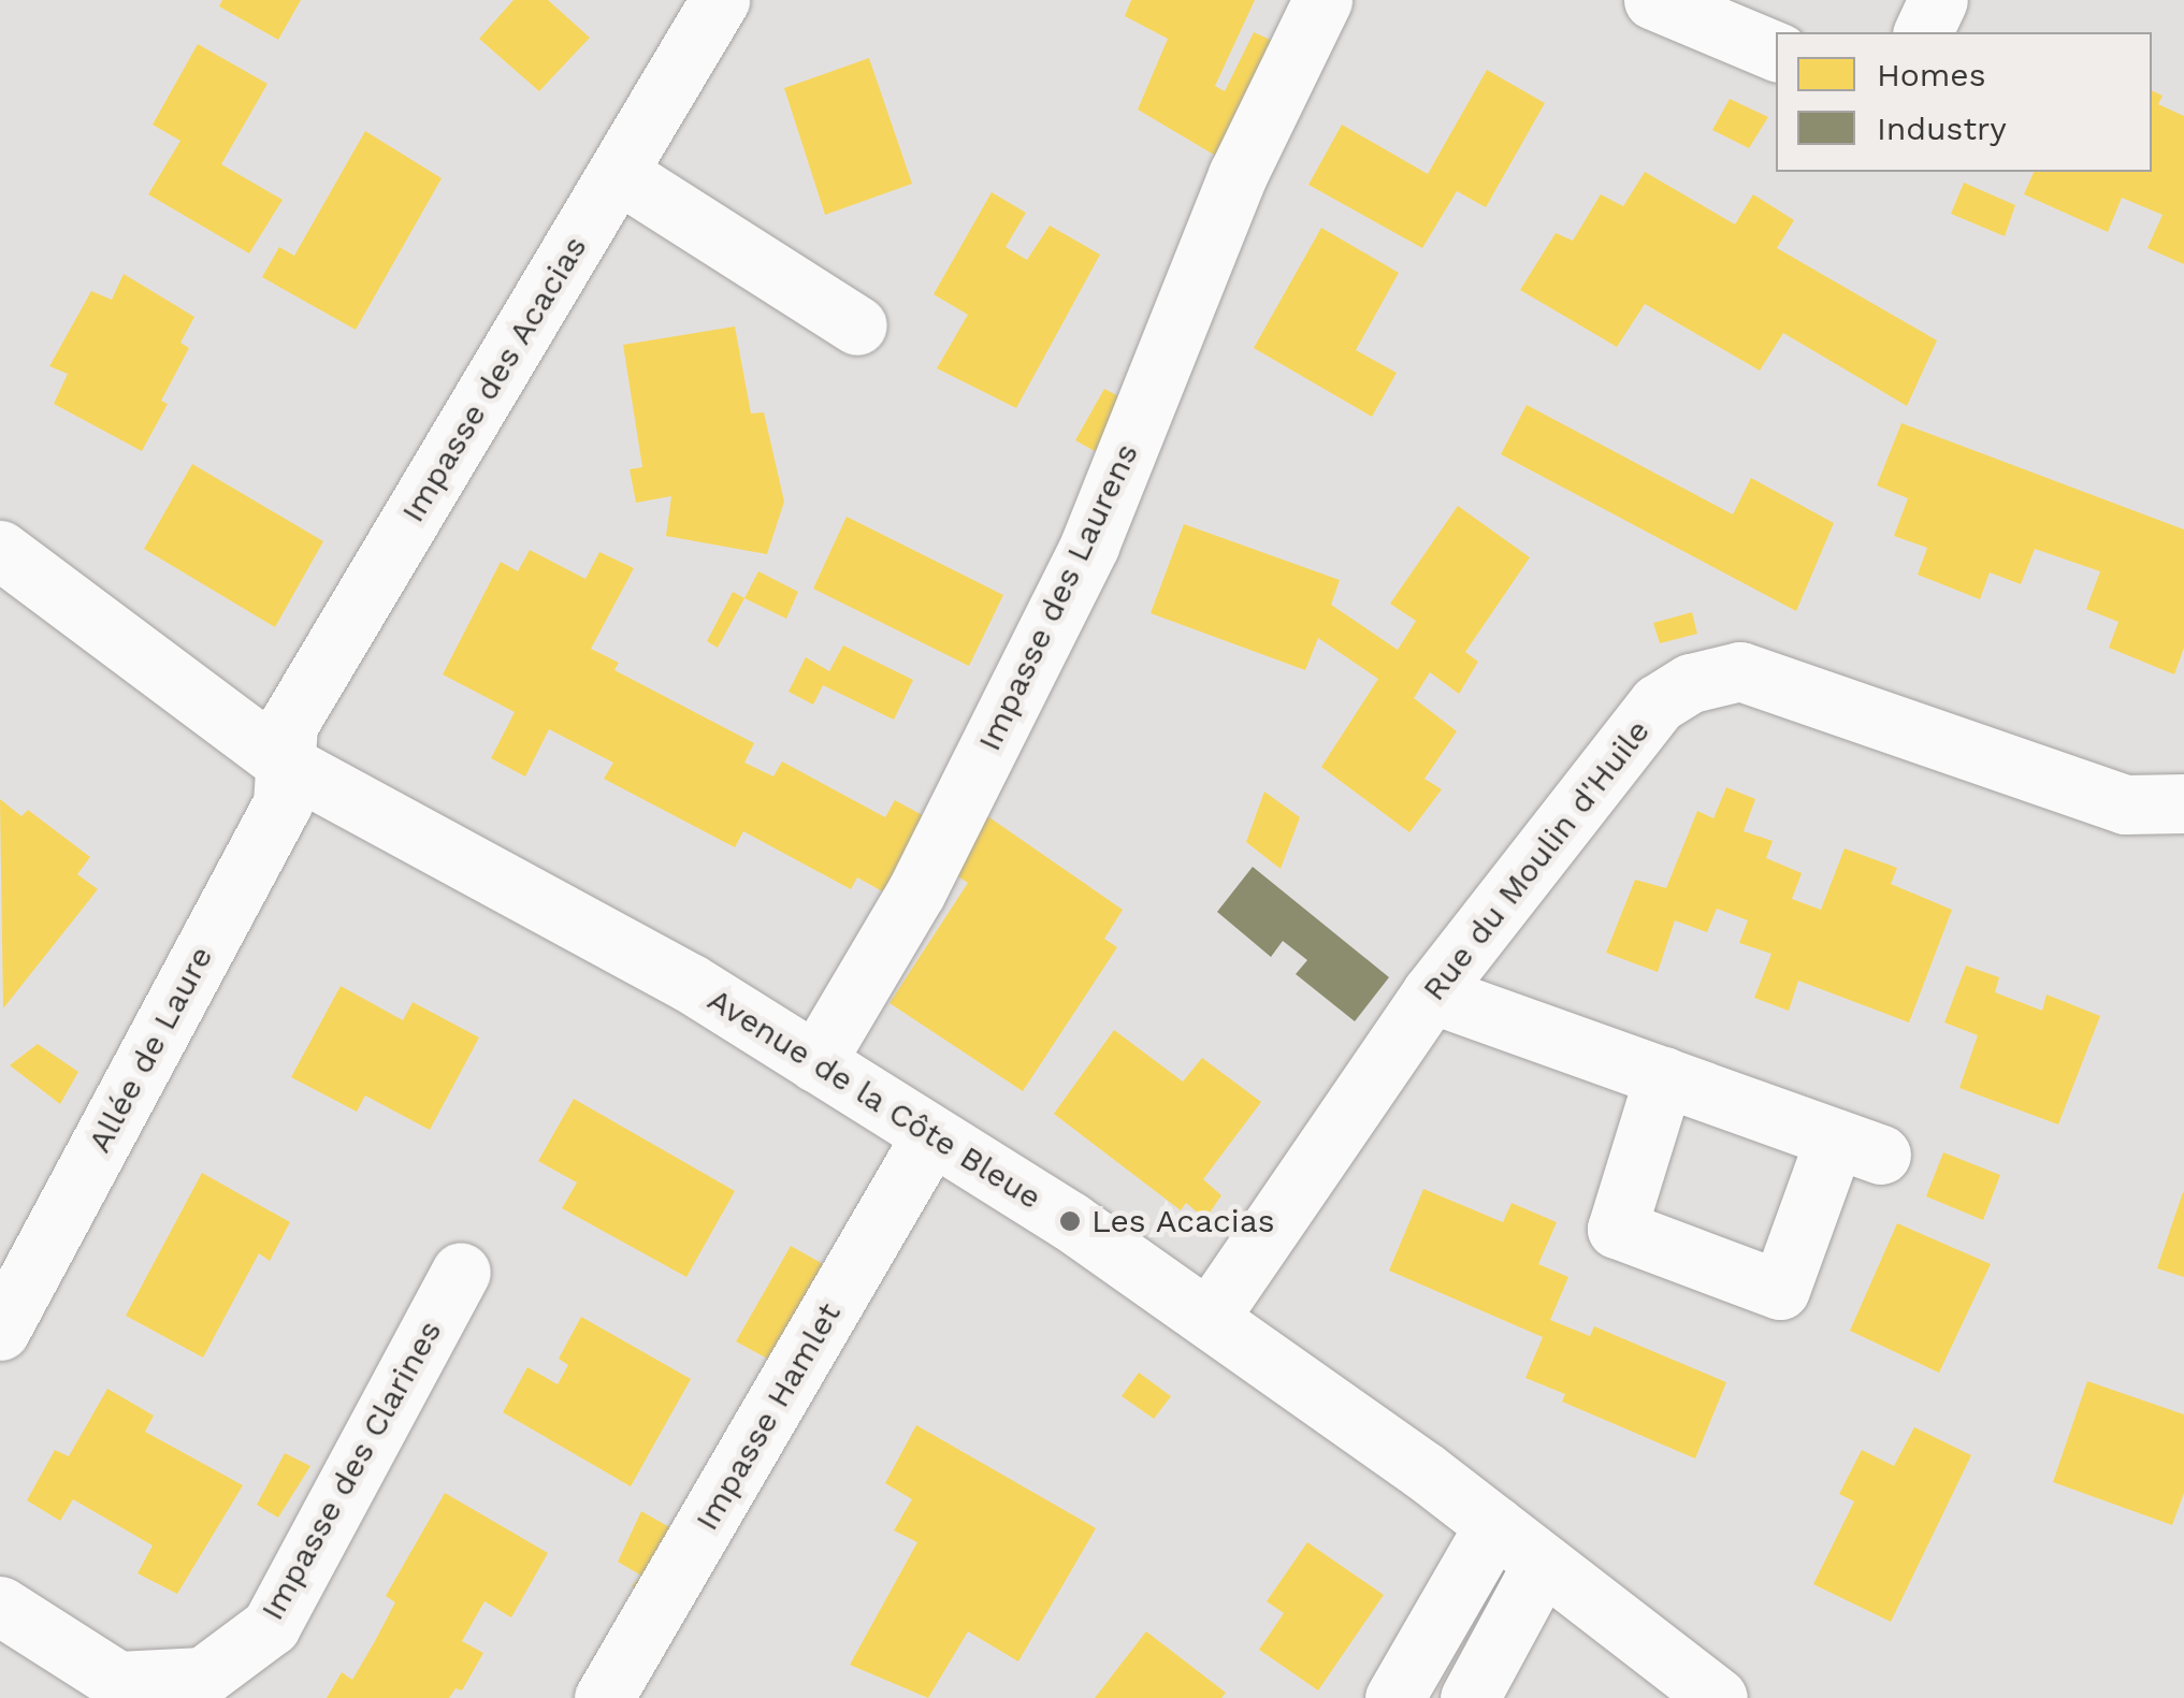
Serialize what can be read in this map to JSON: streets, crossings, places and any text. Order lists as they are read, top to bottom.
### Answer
{
  "streets": {
    "street": [
      "Impasse des Acacias",
      "Impasse des Laurens",
      "Rue du Moulin d'Huile",
      "Allée de Laure",
      "Avenue de la Côte Bleue",
      "Impasse Hamlet",
      "Impasse des Clarines"
    ]
  },
  "crossings": [
    ["Impasse des Acacias", "Allée de Laure"],
    ["Impasse des Acacias", "Avenue de la Côte Bleue"],
    ["Impasse des Laurens", "Avenue de la Côte Bleue"],
    ["Rue du Moulin d'Huile", "Avenue de la Côte Bleue"],
    ["Allée de Laure", "Avenue de la Côte Bleue"],
    ["Avenue de la Côte Bleue", "Impasse Hamlet"]
  ],
  "places": ["Les Acacias"],
  "legend": ["Homes", "Industry"]
}
